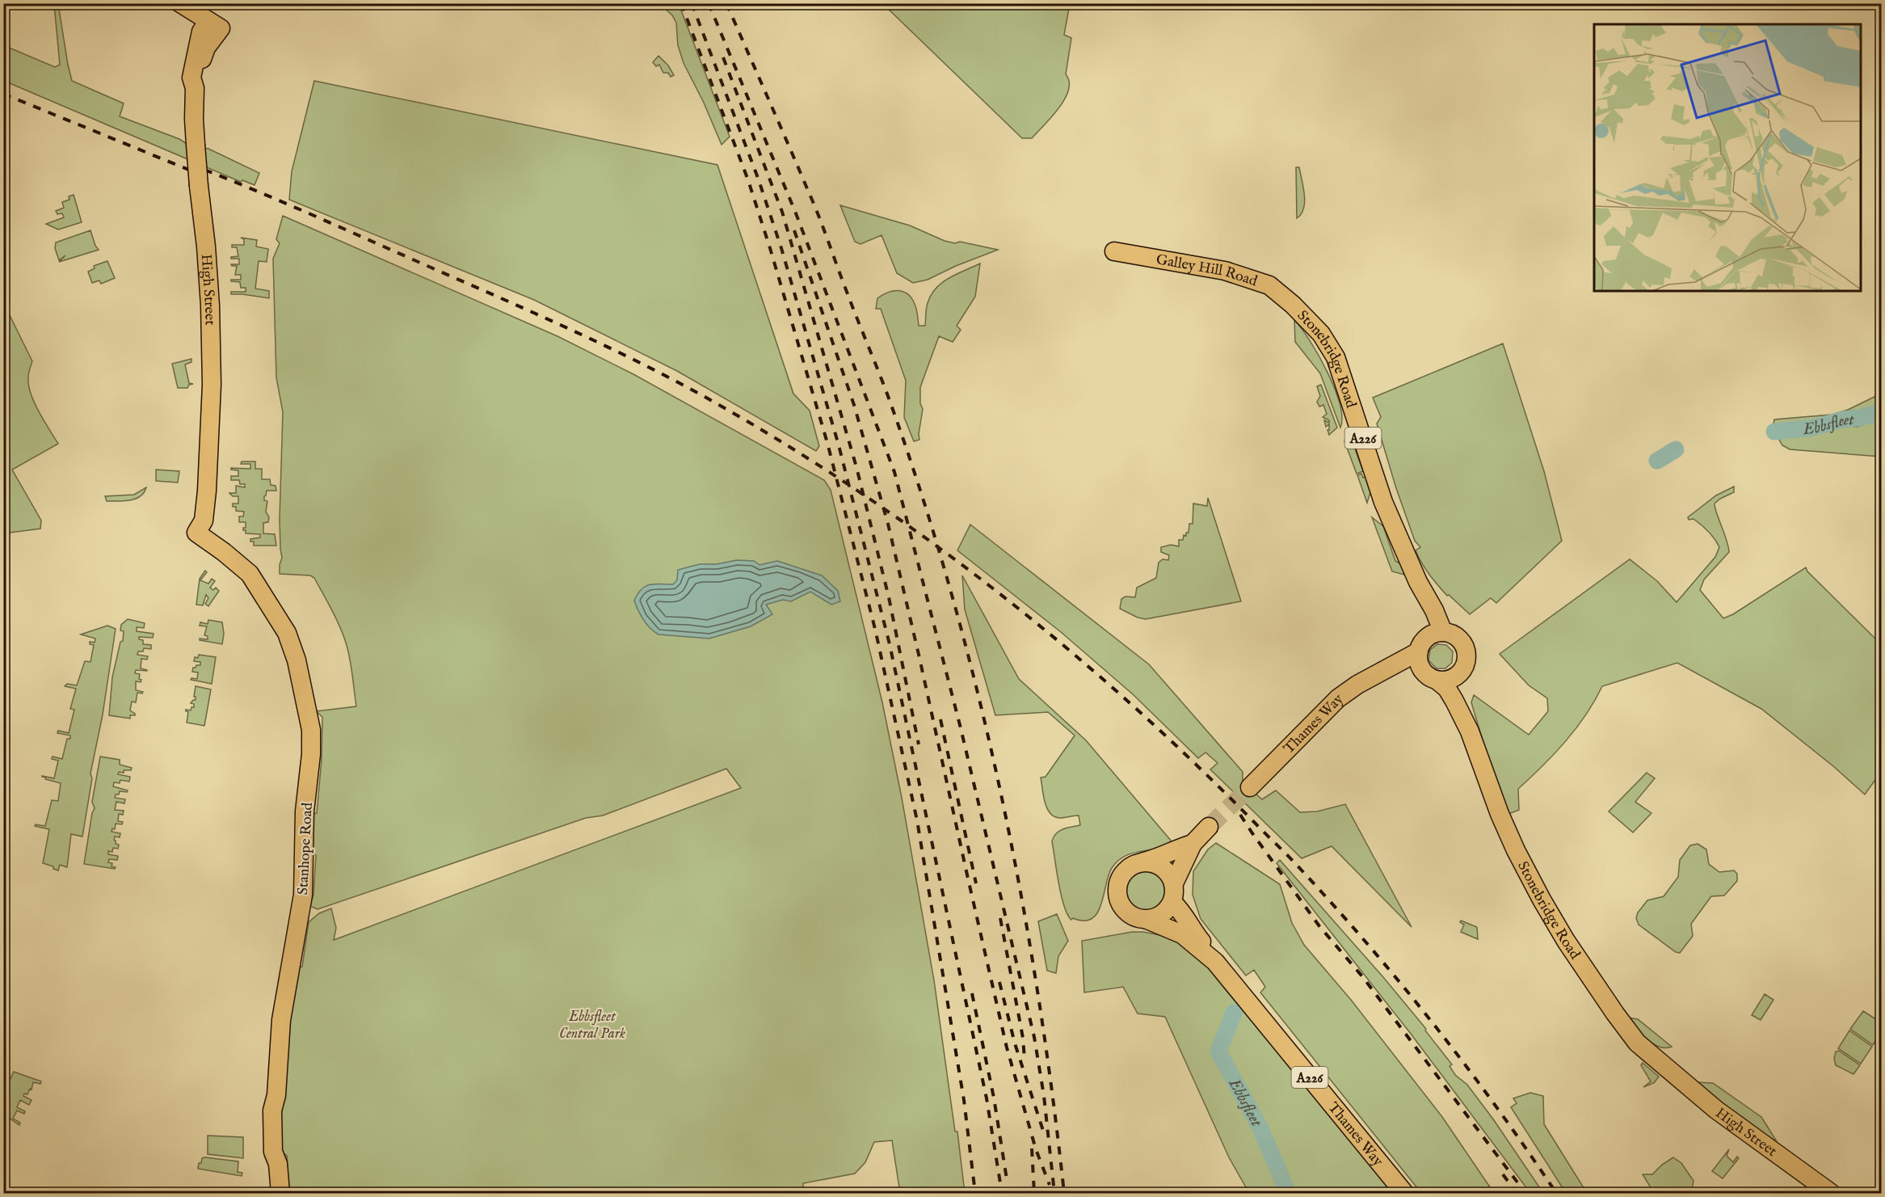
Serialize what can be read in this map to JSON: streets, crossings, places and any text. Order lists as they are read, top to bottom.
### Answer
{
  "streets": {
    "main road": [
      "Galley Hill Road",
      "High Street",
      "Stonebridge Road",
      "A226",
      "Thames Way",
      "Stanhope Road"
    ]
  },
  "crossings": [
    ["Galley Hill Road", "Stonebridge Road"],
    ["High Street", "Stonebridge Road"],
    ["High Street", "Stanhope Road"],
    ["Stonebridge Road", "Thames Way"],
    ["A226", "Thames Way"]
  ],
  "water": ["Ebbsfleet"],
  "parks": ["Ebbsfleet Central Park"]
}
